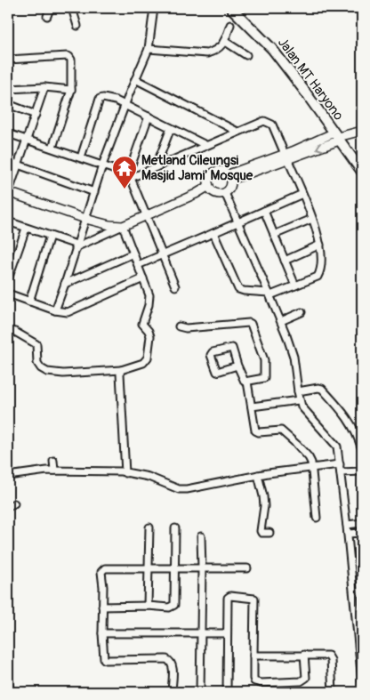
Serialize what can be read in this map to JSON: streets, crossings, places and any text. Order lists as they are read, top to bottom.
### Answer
{
  "streets": {
    "main road": ["Jalan MT Haryono"]
  },
  "places": {
    "temple": ["Metland Cileungsi Masjid Jami' Mosque"]
  }
}
